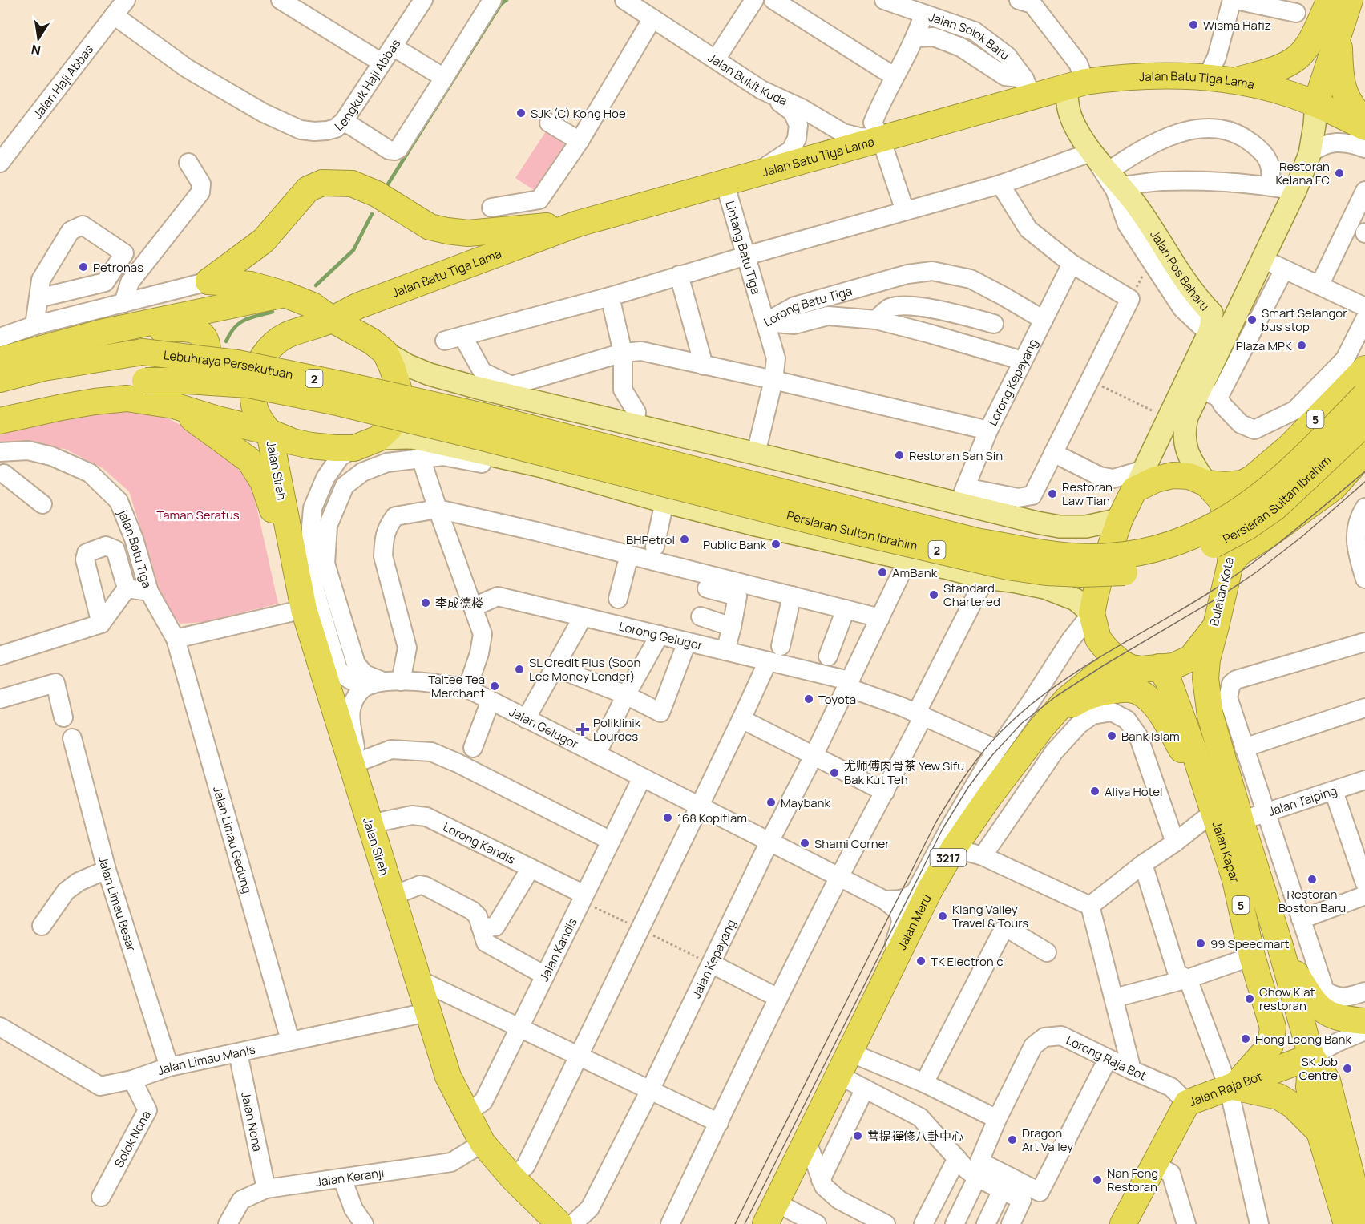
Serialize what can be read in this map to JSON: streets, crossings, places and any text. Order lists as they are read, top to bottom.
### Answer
{
  "streets": {
    "highway": [
      "Jalan Batu Tiga Lama",
      "Lebuhraya Persekutuan",
      "2",
      "5",
      "Jalan Sireh",
      "Persiaran Sultan Ibrahim",
      "Bulatan Kota",
      "Jalan Kapar",
      "3217",
      "Jalan Meru",
      "Jalan Raja Bot"
    ],
    "main road": ["Jalan Pos Baharu"],
    "street": [
      "Jalan Solok Baru",
      "Jalan Bukit Kuda",
      "Jalan Haji Abbas",
      "Lengkuk Haji Abbas",
      "Lintang Batu Tiga",
      "Lorong Batu Tiga",
      "Lorong Kepayang",
      "jalan Batu Tiga",
      "Lorong Gelugor",
      "Jalan Gelugor",
      "Jalan Taiping",
      "Jalan Limau Gedung",
      "Lorong Kandis",
      "Jalan Limau Besar",
      "Jalan Kandis",
      "Jalan Kepayang",
      "Lorong Raja Bot",
      "Jalan Limau Manis",
      "Jalan Nona",
      "Solok Nona",
      "Jalan Keranji"
    ]
  },
  "crossings": [
    ["Jalan Solok Baru", "Jalan Batu Tiga Lama"],
    ["Jalan Bukit Kuda", "Jalan Batu Tiga Lama"],
    ["Jalan Haji Abbas", "Lengkuk Haji Abbas"],
    ["Jalan Batu Tiga Lama", "Lintang Batu Tiga"],
    ["Jalan Batu Tiga Lama", "Jalan Pos Baharu"],
    ["Jalan Batu Tiga Lama", "Jalan Sireh"],
    ["Lintang Batu Tiga", "Lorong Batu Tiga"],
    ["Lorong Batu Tiga", "Lorong Kepayang"],
    ["Lebuhraya Persekutuan", "Persiaran Sultan Ibrahim"],
    ["5", "Bulatan Kota"],
    ["5", "Jalan Kapar"],
    ["5", "Jalan Meru"],
    ["Jalan Sireh", "Lorong Kandis"],
    ["Jalan Sireh", "Jalan Kandis"],
    ["Jalan Sireh", "Jalan Limau Manis"],
    ["Jalan Sireh", "Jalan Keranji"],
    ["jalan Batu Tiga", "Jalan Limau Gedung"],
    ["Bulatan Kota", "Jalan Kapar"],
    ["Bulatan Kota", "Jalan Meru"],
    ["Lorong Gelugor", "Jalan Meru"],
    ["Lorong Gelugor", "Jalan Kepayang"],
    ["Jalan Gelugor", "Jalan Meru"],
    ["Jalan Gelugor", "Jalan Kandis"],
    ["Jalan Gelugor", "Jalan Kepayang"],
    ["Jalan Taiping", "Jalan Kapar"],
    ["Jalan Limau Gedung", "Jalan Limau Manis"],
    ["Lorong Kandis", "Jalan Kandis"],
    ["Jalan Kapar", "Jalan Meru"],
    ["Jalan Kapar", "Jalan Raja Bot"],
    ["Jalan Limau Besar", "Jalan Limau Manis"],
    ["Lorong Raja Bot", "Jalan Raja Bot"],
    ["Jalan Limau Manis", "Jalan Nona"],
    ["Jalan Limau Manis", "Solok Nona"],
    ["Jalan Nona", "Jalan Keranji"]
  ],
  "parks": ["Taman Seratus"],
  "places": {
    "other": [
      "Wisma Hafiz",
      "SJK (C) Kong Hoe",
      "Restoran Kelana FC",
      "Petronas",
      "Smart Selangor bus stop",
      "Plaza MPK",
      "Restoran San Sin",
      "Restoran Law Tian",
      "BHPetrol",
      "Public Bank",
      "AmBank",
      "Standard Chartered",
      "李成德楼",
      "SL Credit Plus (Soon Lee Money Lender)",
      "Taitee Tea Merchant",
      "Toyota",
      "Bank Islam",
      "尤师傅肉骨茶 Yew Sifu Bak Kut Teh",
      "Aliya Hotel",
      "Maybank",
      "168 Kopitiam",
      "Shami Corner",
      "Restoran Boston Baru",
      "Klang Valley Travel & Tours",
      "99 Speedmart",
      "TK Electronic",
      "Chow Kiat restoran",
      "Hong Leong Bank",
      "SK Job Centre",
      "菩提禪修八卦中心",
      "Dragon Art Valley",
      "Nan Feng Restoran"
    ],
    "health": ["Poliklinik Lourdes"]
  },
  "north": "bottom"
}
